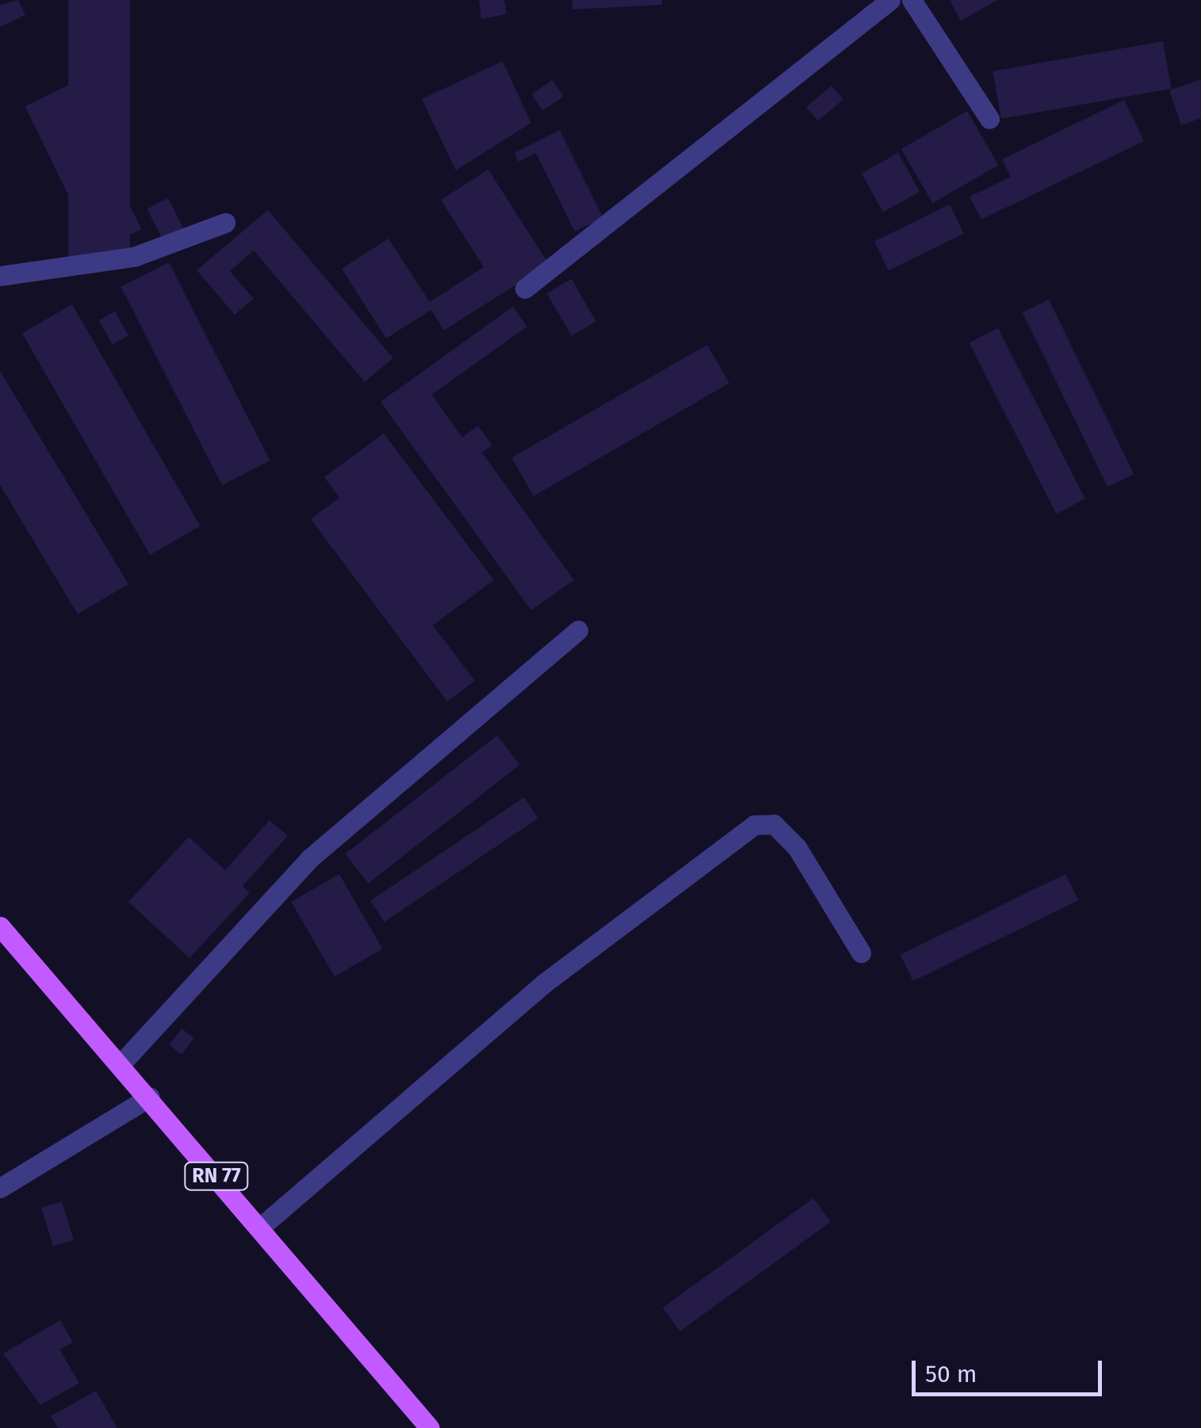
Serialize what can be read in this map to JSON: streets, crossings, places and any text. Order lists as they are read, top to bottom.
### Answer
{
  "streets": {
    "main road": ["RN 77"]
  },
  "scale_bar": "50 m"
}
